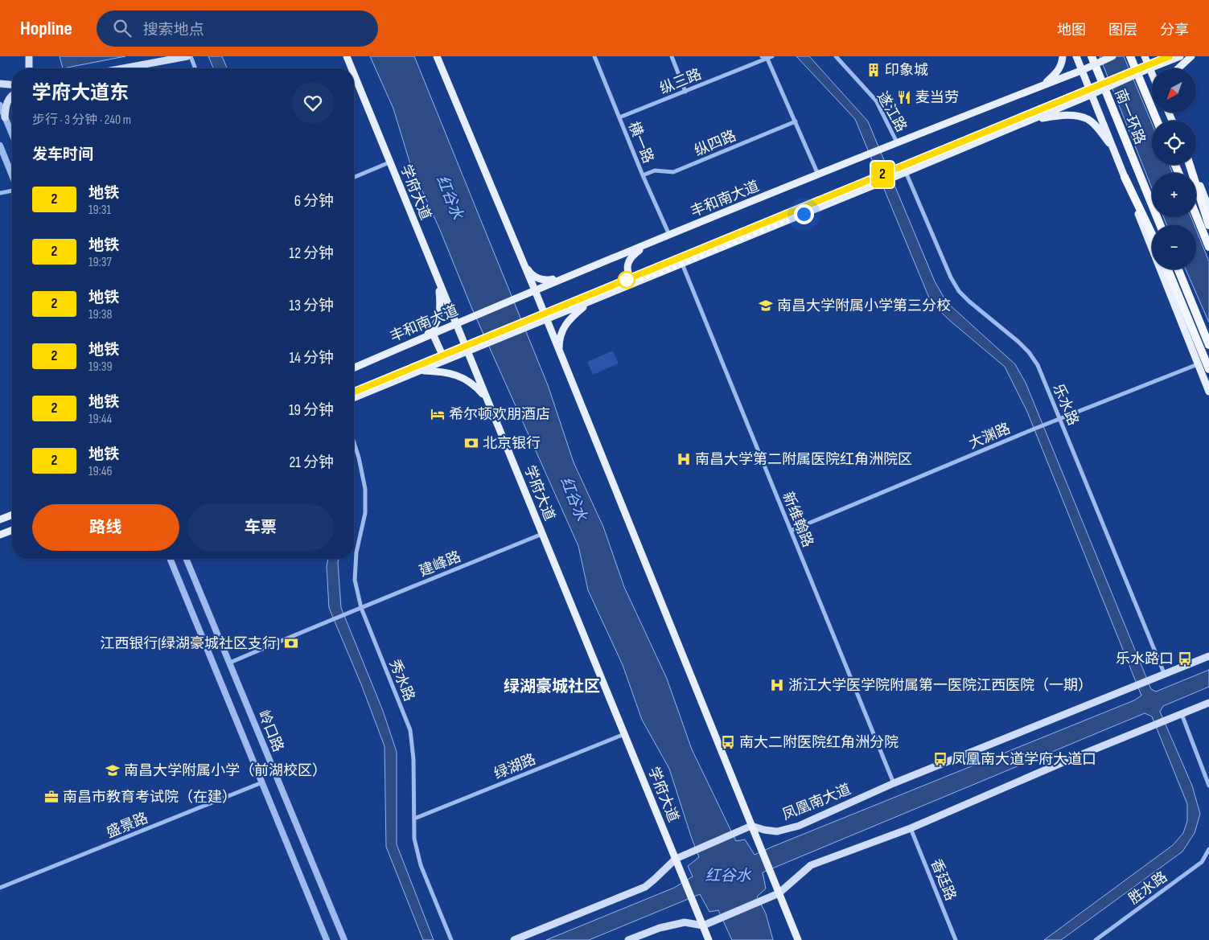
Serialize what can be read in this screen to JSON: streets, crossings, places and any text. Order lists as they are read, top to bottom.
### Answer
{
  "streets": {
    "highway": ["南一环路"],
    "main road": ["学府大道", "丰和南大道", "凤凰南大道"],
    "street": [
      "纵三路",
      "遂江路",
      "横一路",
      "纵四路",
      "乐水路",
      "大渊路",
      "新维翰路",
      "建峰路",
      "秀水路",
      "岭口路",
      "绿湖路",
      "盛景路",
      "香廷路",
      "胜水路"
    ]
  },
  "crossings": [
    ["纵三路", "横一路"],
    ["遂江路", "丰和南大道"],
    ["横一路", "纵四路"],
    ["横一路", "丰和南大道"],
    ["学府大道", "丰和南大道"],
    ["学府大道", "建峰路"],
    ["学府大道", "绿湖路"],
    ["乐水路", "大渊路"],
    ["乐水路", "凤凰南大道"],
    ["大渊路", "新维翰路"],
    ["新维翰路", "凤凰南大道"],
    ["建峰路", "秀水路"],
    ["建峰路", "岭口路"],
    ["秀水路", "绿湖路"],
    ["岭口路", "盛景路"]
  ],
  "districts": ["绿湖豪城社区"],
  "water": ["红谷水"],
  "places": {
    "building": ["印象城"],
    "restaurant": ["麦当劳"],
    "school or university": ["南昌大学附属小学第三分校", "南昌大学附属小学（前湖校区）"],
    "hotel": ["希尔顿欢朋酒店"],
    "bank": ["北京银行", "江西银行(绿湖豪城社区支行)"],
    "hospital": ["南昌大学第二附属医院红角洲院区", "浙江大学医学院附属第一医院江西医院（一期）"],
    "bus stop": ["乐水路口", "南大二附医院红角洲分院", "凤凰南大道学府大道口"],
    "office": ["南昌市教育考试院（在建）"]
  },
  "lines": ["metro line 2"],
  "north": "bottom left",
  "page": {
    "header": "Hopline",
    "search": "搜索地点",
    "nav": ["地图", "图层", "分享"],
    "on_map": "2",
    "map_buttons": ["+", "−"],
    "heading": [
      ["学府大道东", "步行 · 3 分钟 · 240 m"],
      "发车时间"
    ],
    "list": [
      {
        "mark": "2",
        "name": "地铁",
        "note": "19:31",
        "value": "6 分钟"
      },
      {
        "mark": "2",
        "name": "地铁",
        "note": "19:37",
        "value": "12 分钟"
      },
      {
        "mark": "2",
        "name": "地铁",
        "note": "19:38",
        "value": "13 分钟"
      },
      {
        "mark": "2",
        "name": "地铁",
        "note": "19:39",
        "value": "14 分钟"
      },
      {
        "mark": "2",
        "name": "地铁",
        "note": "19:44",
        "value": "19 分钟"
      },
      {
        "mark": "2",
        "name": "地铁",
        "note": "19:46",
        "value": "21 分钟"
      }
    ],
    "buttons": ["路线", "车票"]
  }
}
